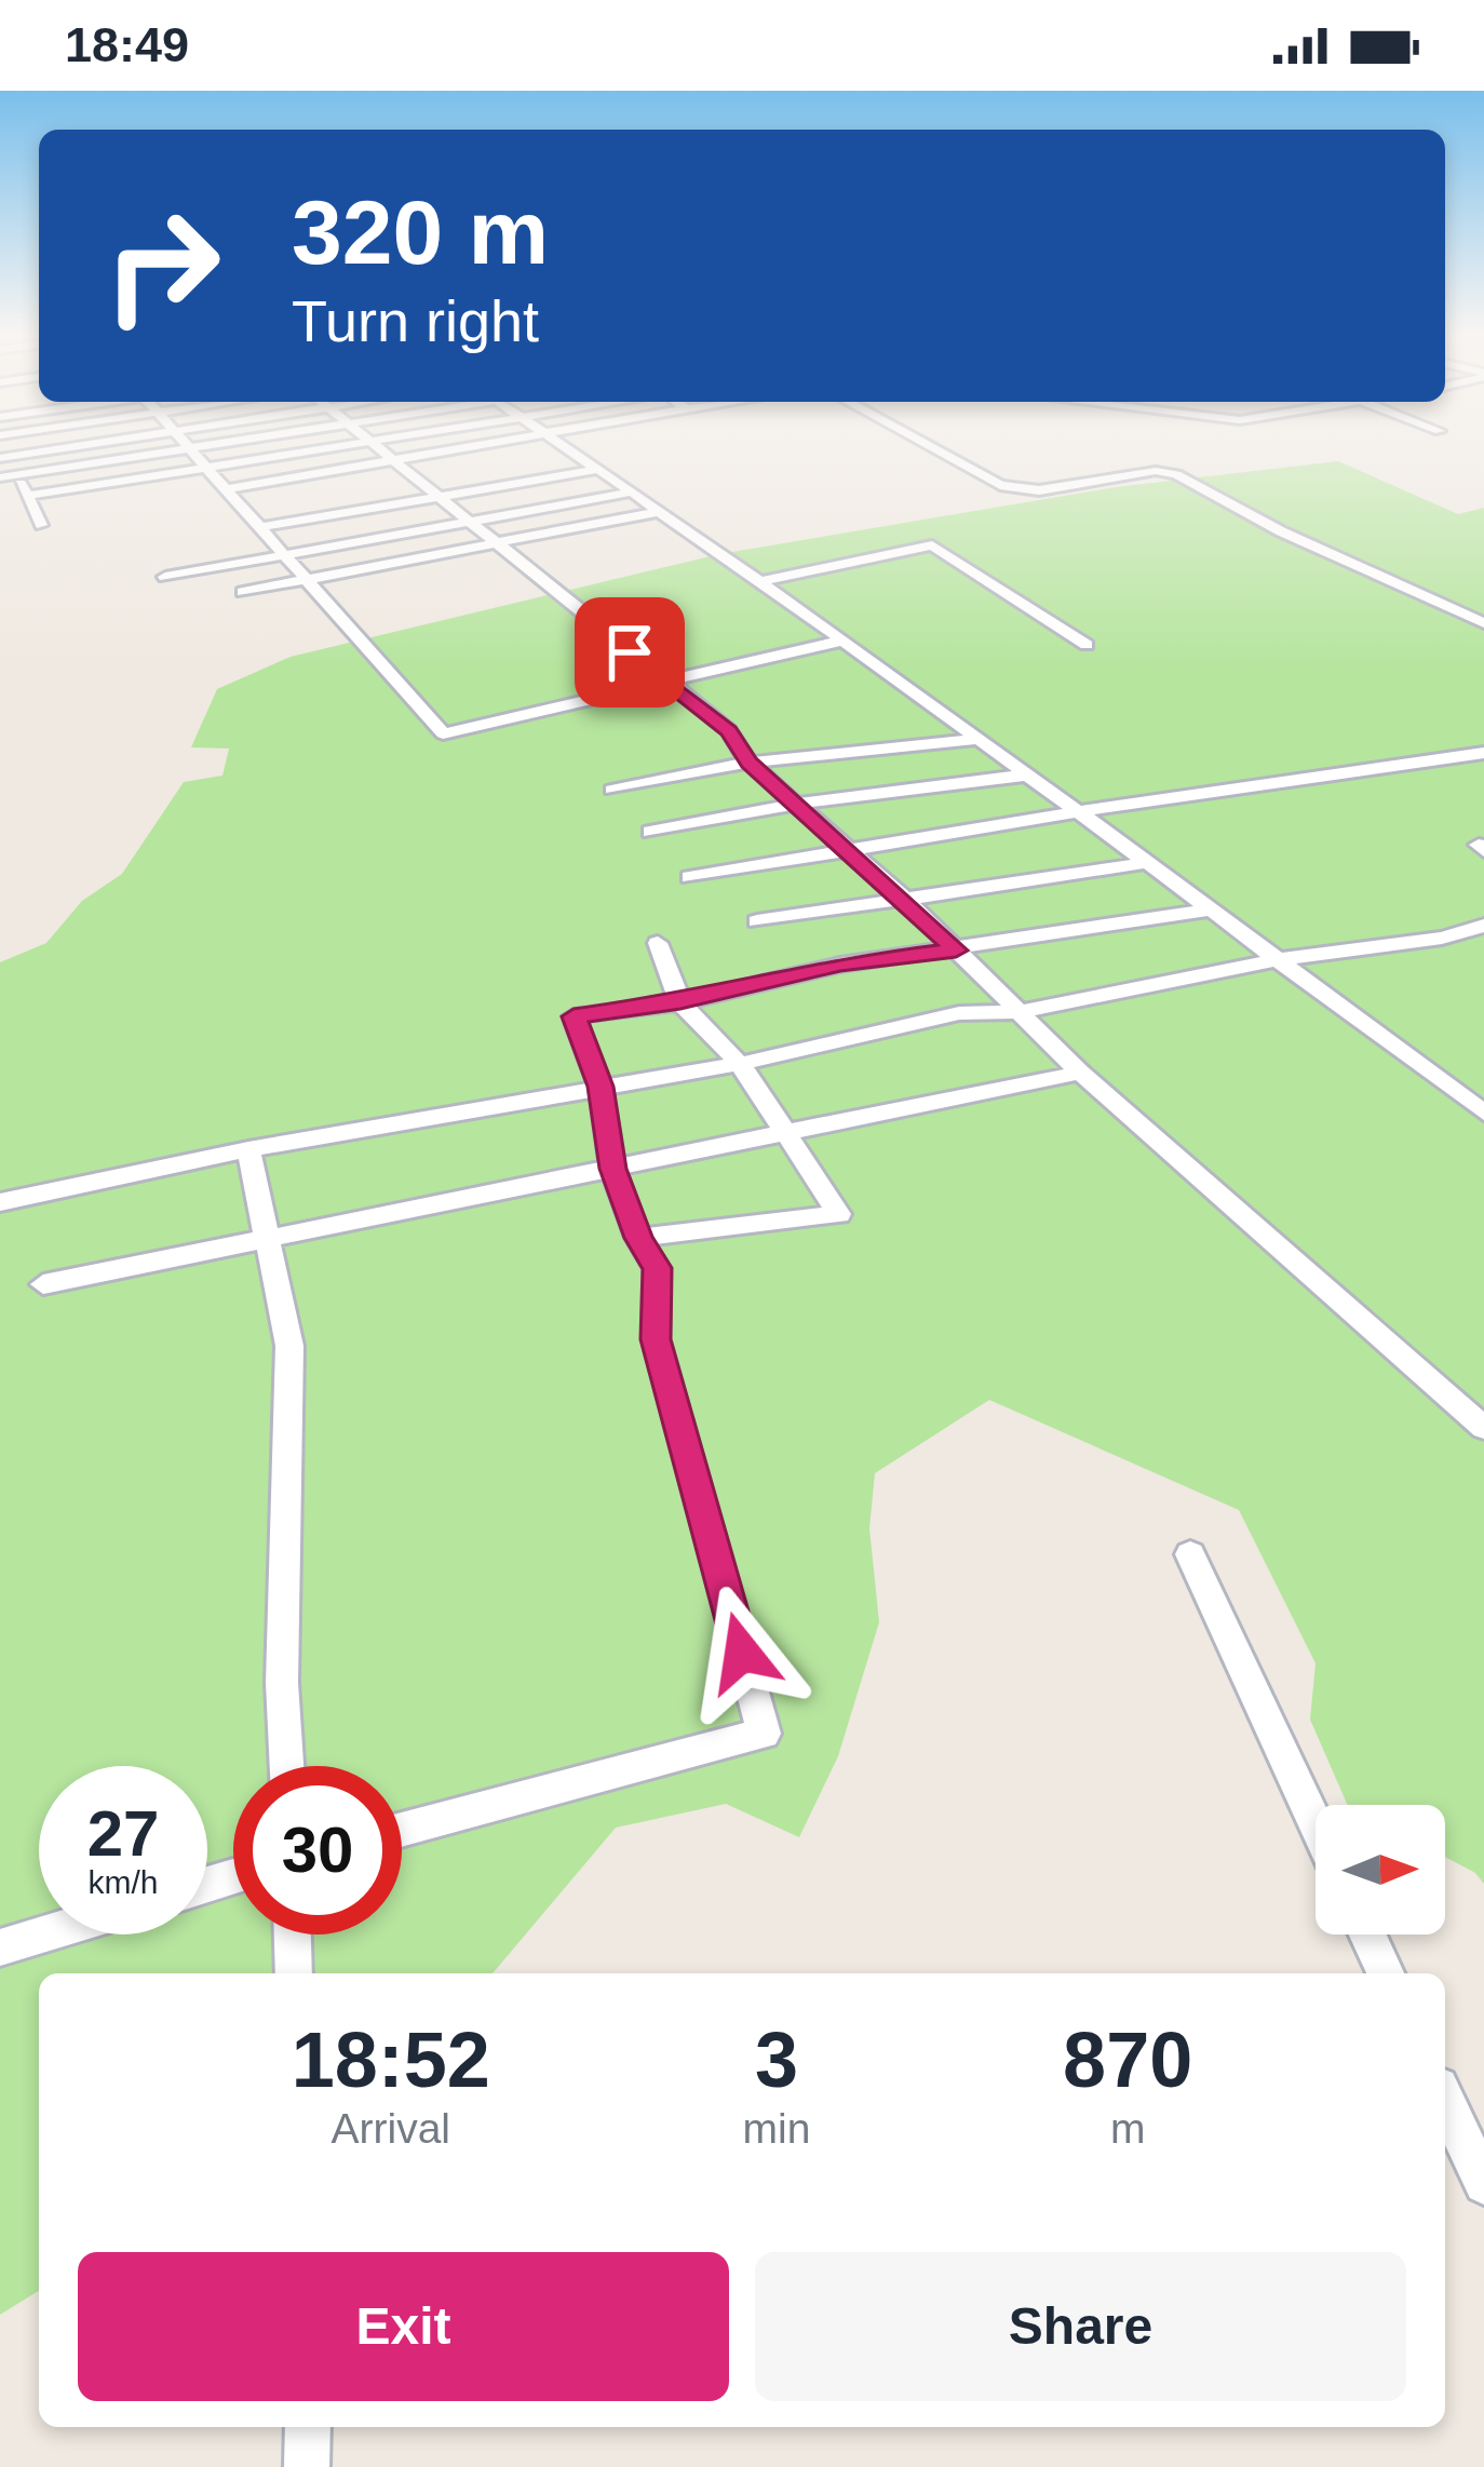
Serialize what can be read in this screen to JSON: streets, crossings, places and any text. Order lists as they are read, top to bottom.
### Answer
{
  "north": "right",
  "page": {
    "status": "18:49",
    "turn": ["320 m", "Turn right"],
    "speed": "27 km/h",
    "limit": "30",
    "eta": [
      "18:52",
      "Arrival",
      "3",
      "min",
      "870",
      "m"
    ],
    "buttons": ["Exit", "Share"]
  }
}
